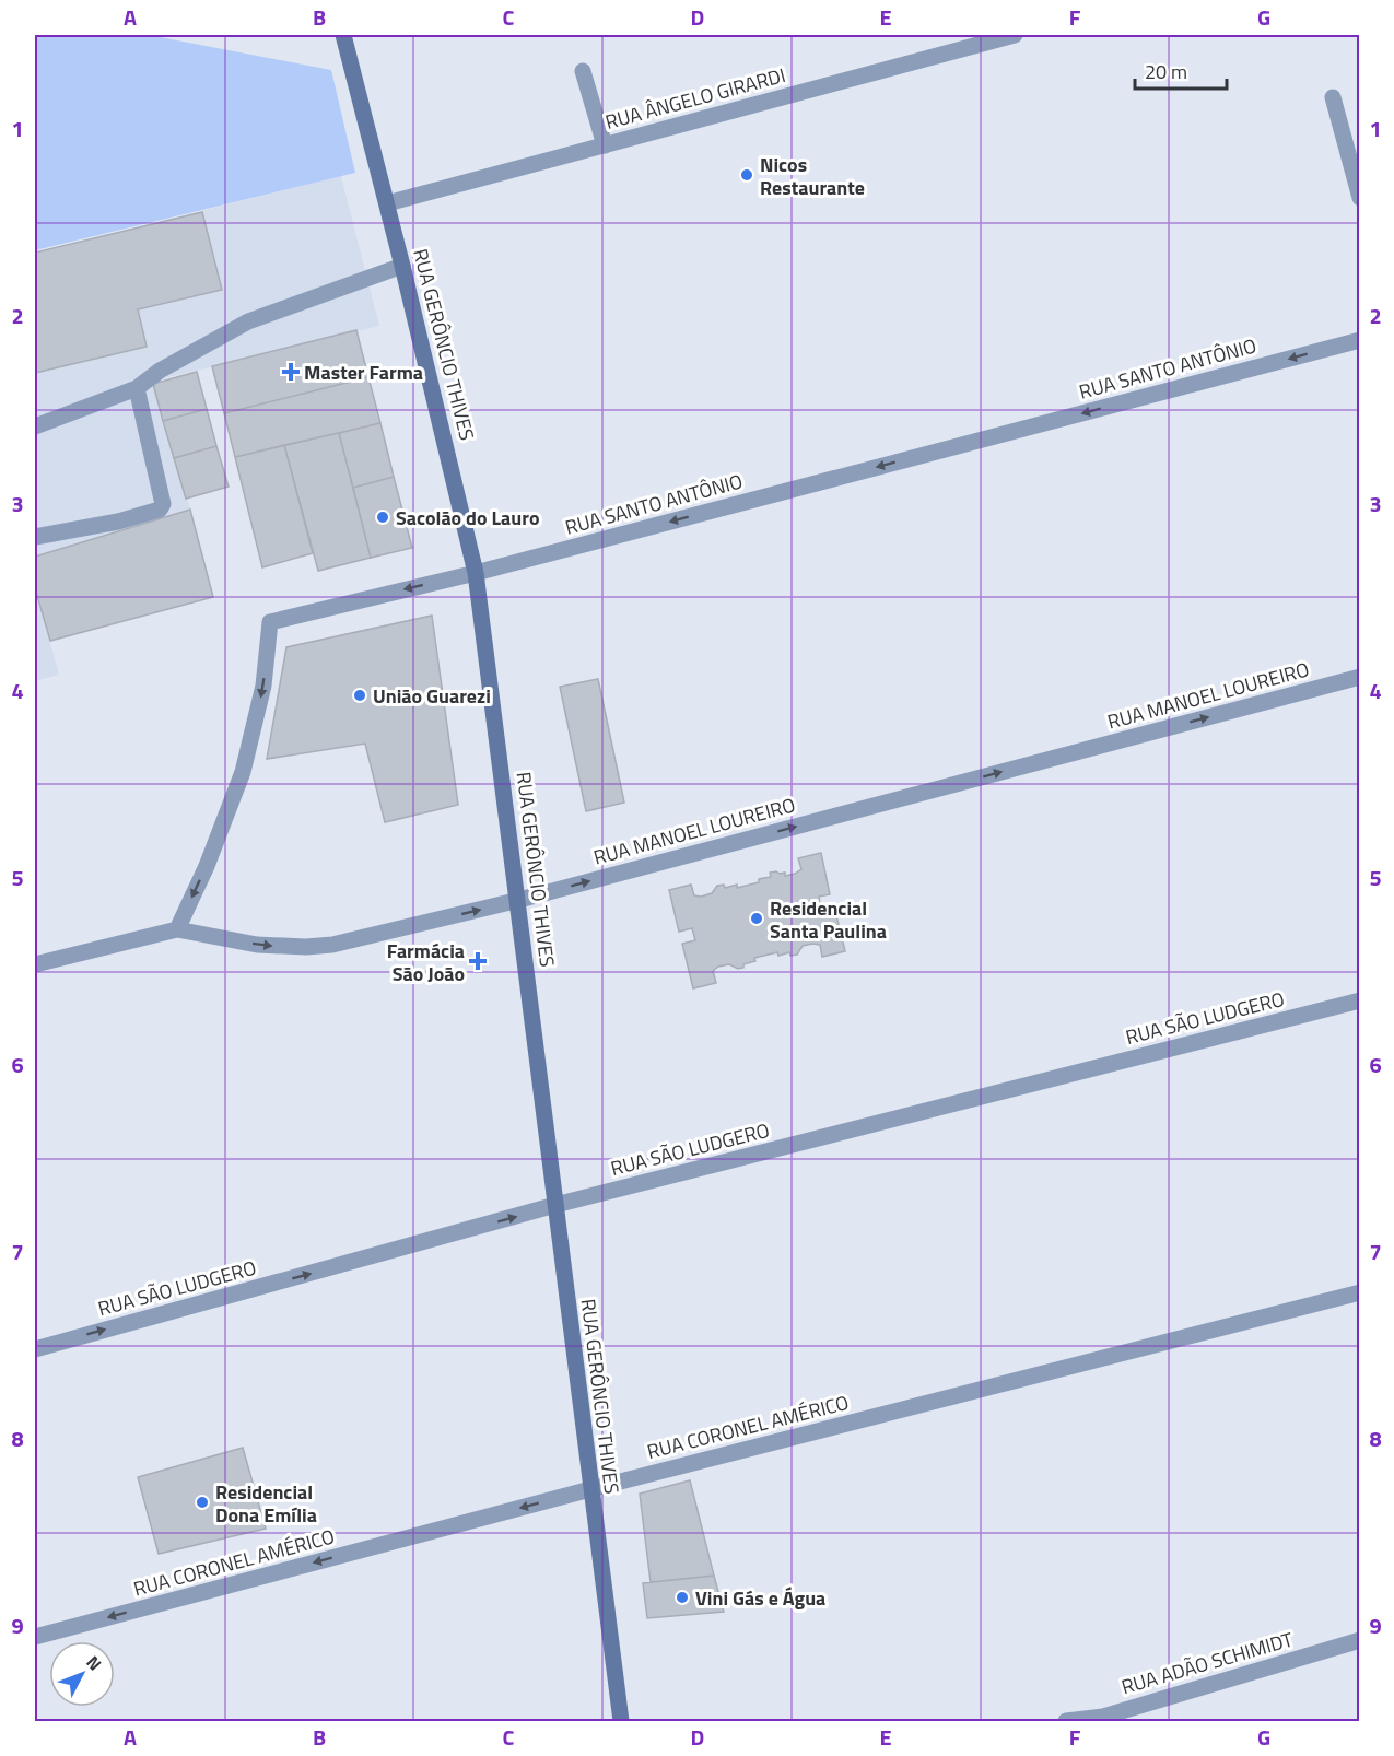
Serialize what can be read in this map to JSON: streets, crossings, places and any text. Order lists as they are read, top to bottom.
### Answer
{
  "streets": {
    "main road": ["RUA GERÔNCIO THIVES"],
    "street": [
      "RUA ÂNGELO GIRARDI",
      "RUA SANTO ANTÔNIO",
      "RUA MANOEL LOUREIRO",
      "RUA SÃO LUDGERO",
      "RUA CORONEL AMÉRICO",
      "RUA ADÃO SCHIMIDT"
    ]
  },
  "crossings": [
    ["RUA ÂNGELO GIRARDI", "RUA GERÔNCIO THIVES"],
    ["RUA GERÔNCIO THIVES", "RUA SANTO ANTÔNIO"],
    ["RUA GERÔNCIO THIVES", "RUA MANOEL LOUREIRO"],
    ["RUA GERÔNCIO THIVES", "RUA SÃO LUDGERO"],
    ["RUA GERÔNCIO THIVES", "RUA CORONEL AMÉRICO"],
    ["RUA SANTO ANTÔNIO", "RUA MANOEL LOUREIRO"]
  ],
  "one_way": [
    "RUA SANTO ANTÔNIO",
    "RUA MANOEL LOUREIRO",
    "RUA SÃO LUDGERO",
    "RUA CORONEL AMÉRICO"
  ],
  "places": {
    "other": [
      "Nicos Restaurante",
      "Sacolão do Lauro",
      "União Guarezi",
      "Residencial Santa Paulina",
      "Residencial Dona Emília",
      "Vini Gás e Água"
    ],
    "health": ["Master Farma", "Farmácia São João"]
  },
  "scale_bar": "20 m",
  "north": "top right",
  "grid": {
    "columns": [
      "A",
      "B",
      "C",
      "D",
      "E",
      "F",
      "G"
    ],
    "rows": [
      "1",
      "2",
      "3",
      "4",
      "5",
      "6",
      "7",
      "8",
      "9"
    ]
  }
}
